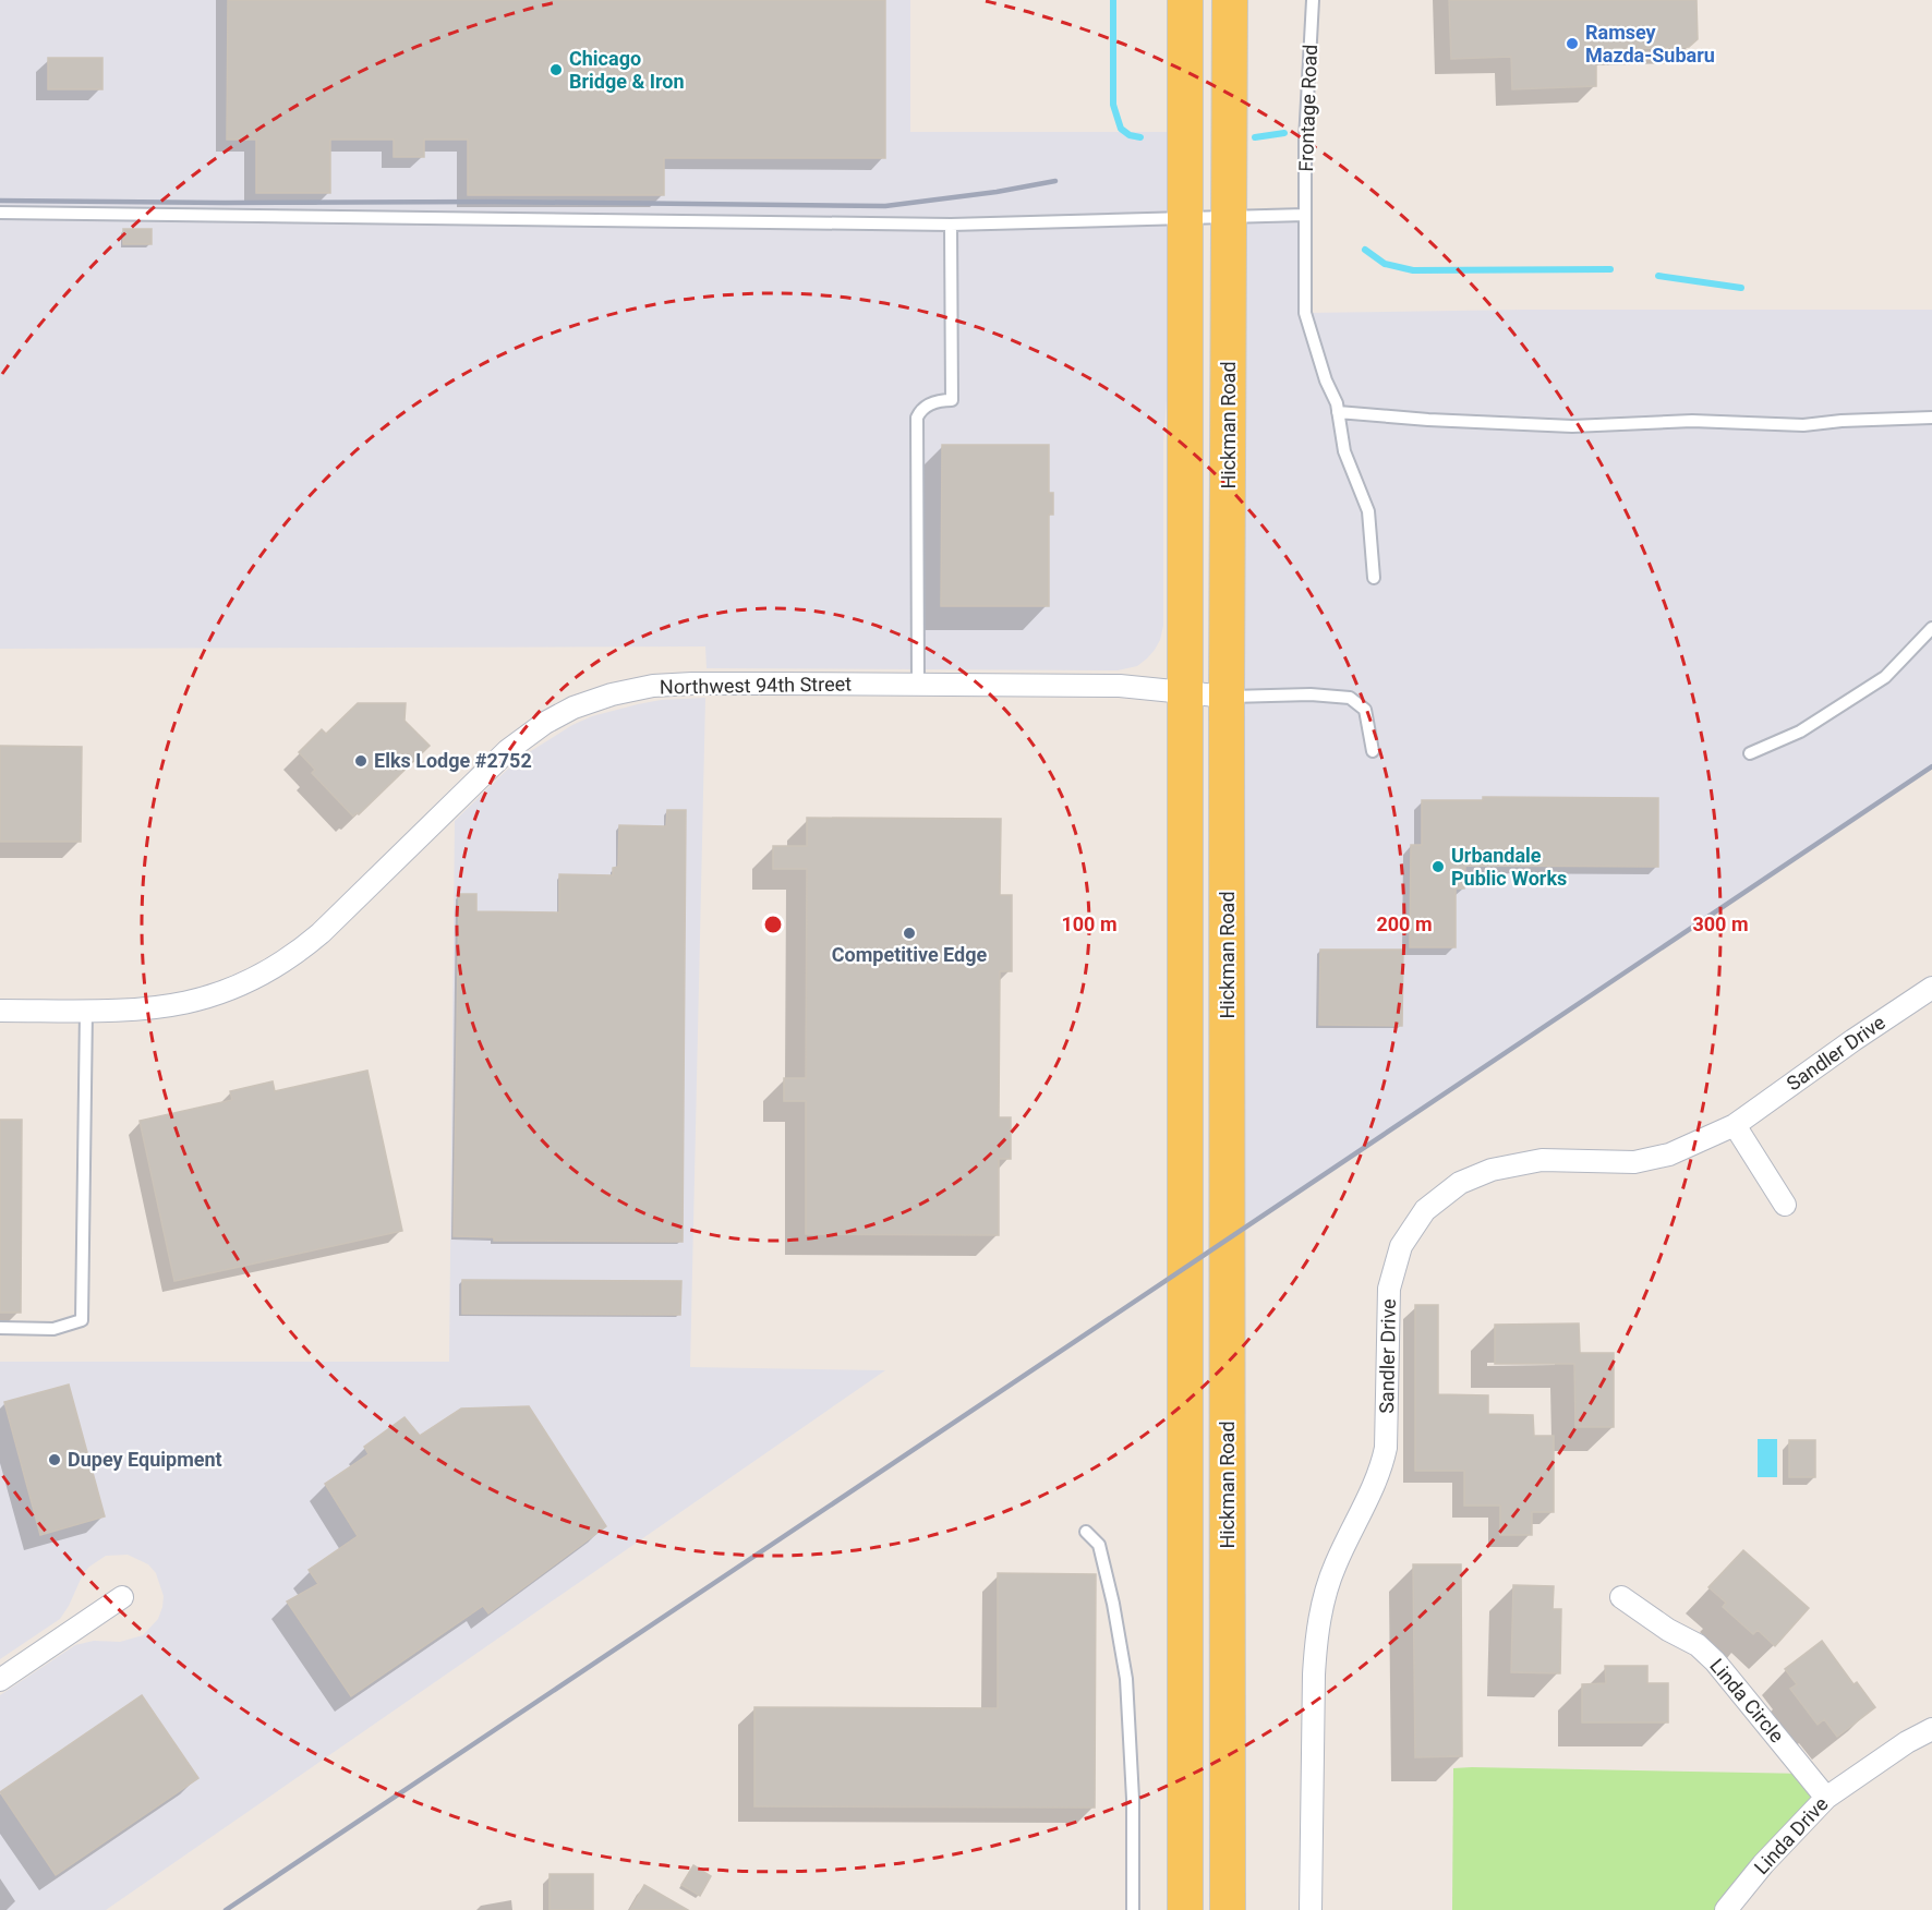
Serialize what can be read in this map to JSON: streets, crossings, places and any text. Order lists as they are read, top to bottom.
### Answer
{
  "streets": {
    "main road": ["Hickman Road"],
    "street": [
      "Northwest 94th Street",
      "Sandler Drive",
      "Linda Circle",
      "Linda Drive"
    ],
    "lane": ["Frontage Road"]
  },
  "crossings": [
    ["Hickman Road", "Northwest 94th Street"],
    ["Linda Circle", "Linda Drive"]
  ],
  "places": [
    "Ramsey Mazda-Subaru",
    "Chicago Bridge & Iron",
    "Elks Lodge #2752",
    "Urbandale Public Works",
    "Competitive Edge",
    "Dupey Equipment"
  ],
  "rings": ["100 m", "200 m", "300 m"]
}
